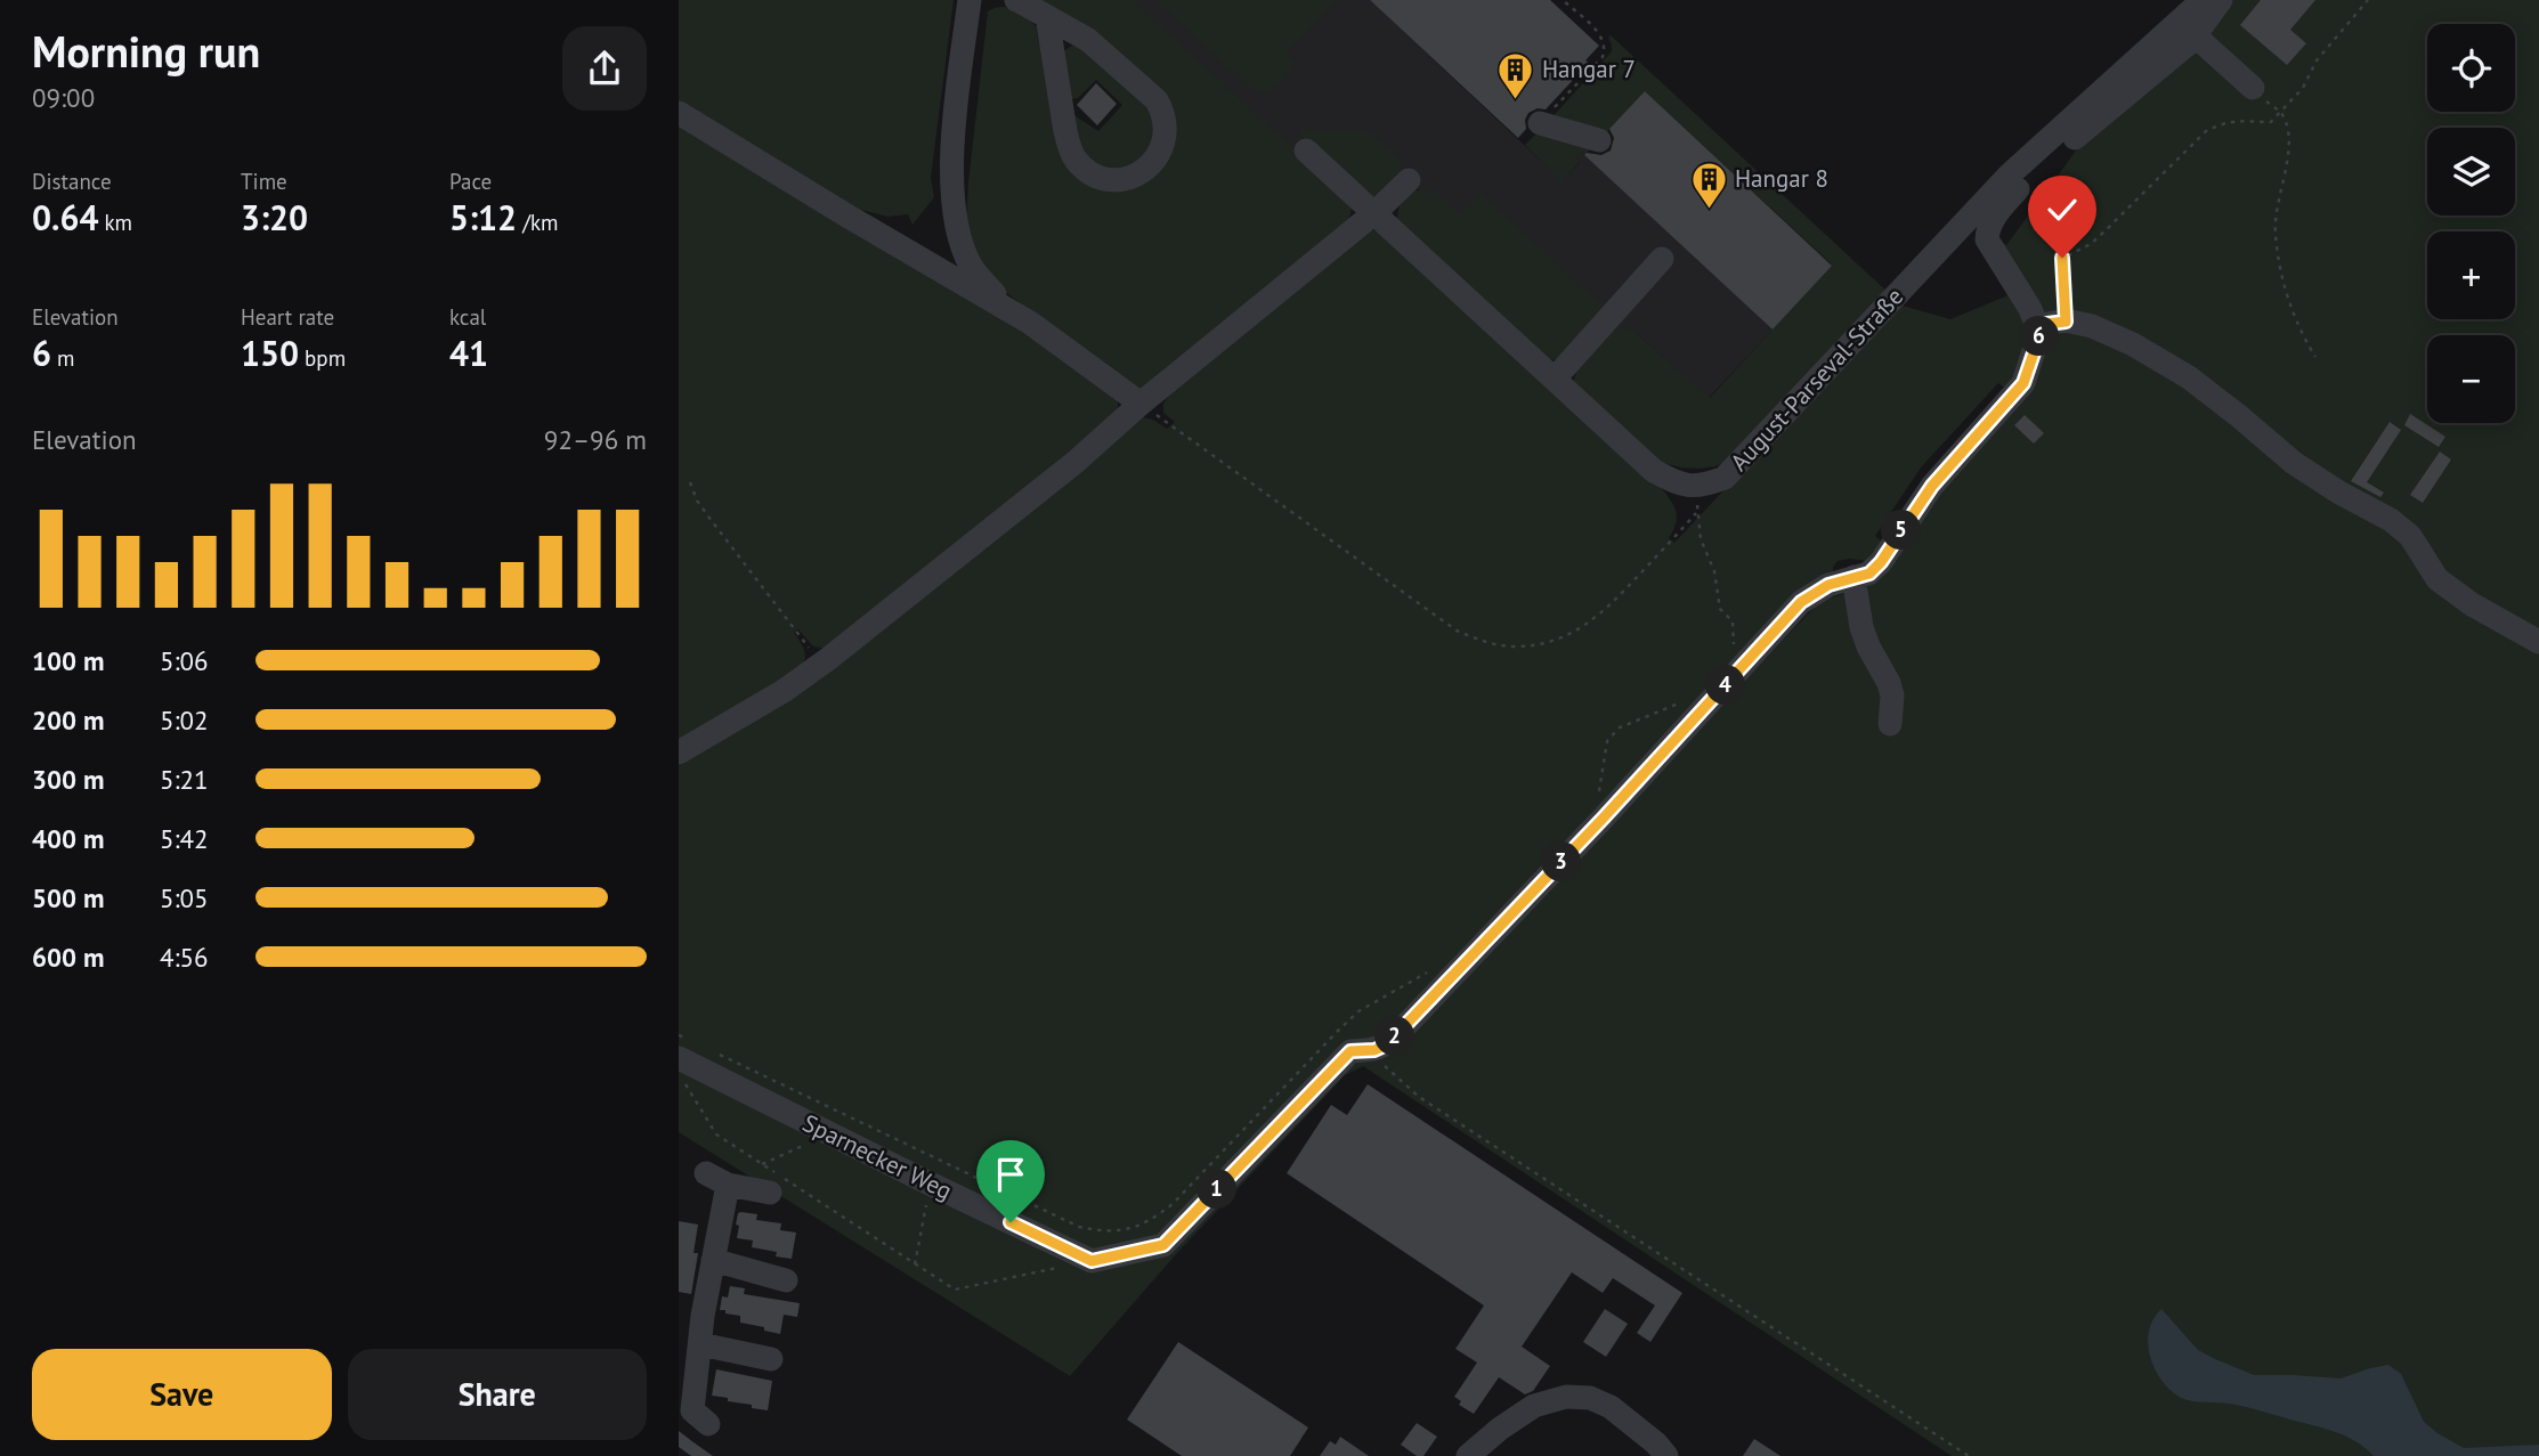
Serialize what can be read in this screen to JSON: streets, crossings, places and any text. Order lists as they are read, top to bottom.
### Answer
{
  "streets": {
    "street": ["August-Parseval-Straße", "Sparnecker Weg"]
  },
  "places": {
    "building": ["Hangar 7", "Hangar 8"]
  },
  "page": {
    "heading": ["Morning run", "09:00"],
    "map_buttons": ["+", "−"],
    "stats": [
      ["Distance", "0.64 km"],
      ["Time", "3:20"],
      ["Pace", "5:12 /km"],
      ["Elevation", "6 m"],
      ["Heart rate", "150 bpm"],
      ["kcal", "41"]
    ],
    "pins": [
      "6",
      "5",
      "4",
      "3",
      "2",
      "1"
    ],
    "chart": ["Elevation", "92–96 m"],
    "list": [
      {
        "name": "100 m",
        "note": "5:06"
      },
      {
        "name": "200 m",
        "note": "5:02"
      },
      {
        "name": "300 m",
        "note": "5:21"
      },
      {
        "name": "400 m",
        "note": "5:42"
      },
      {
        "name": "500 m",
        "note": "5:05"
      },
      {
        "name": "600 m",
        "note": "4:56"
      }
    ],
    "buttons": ["Save", "Share"]
  }
}
